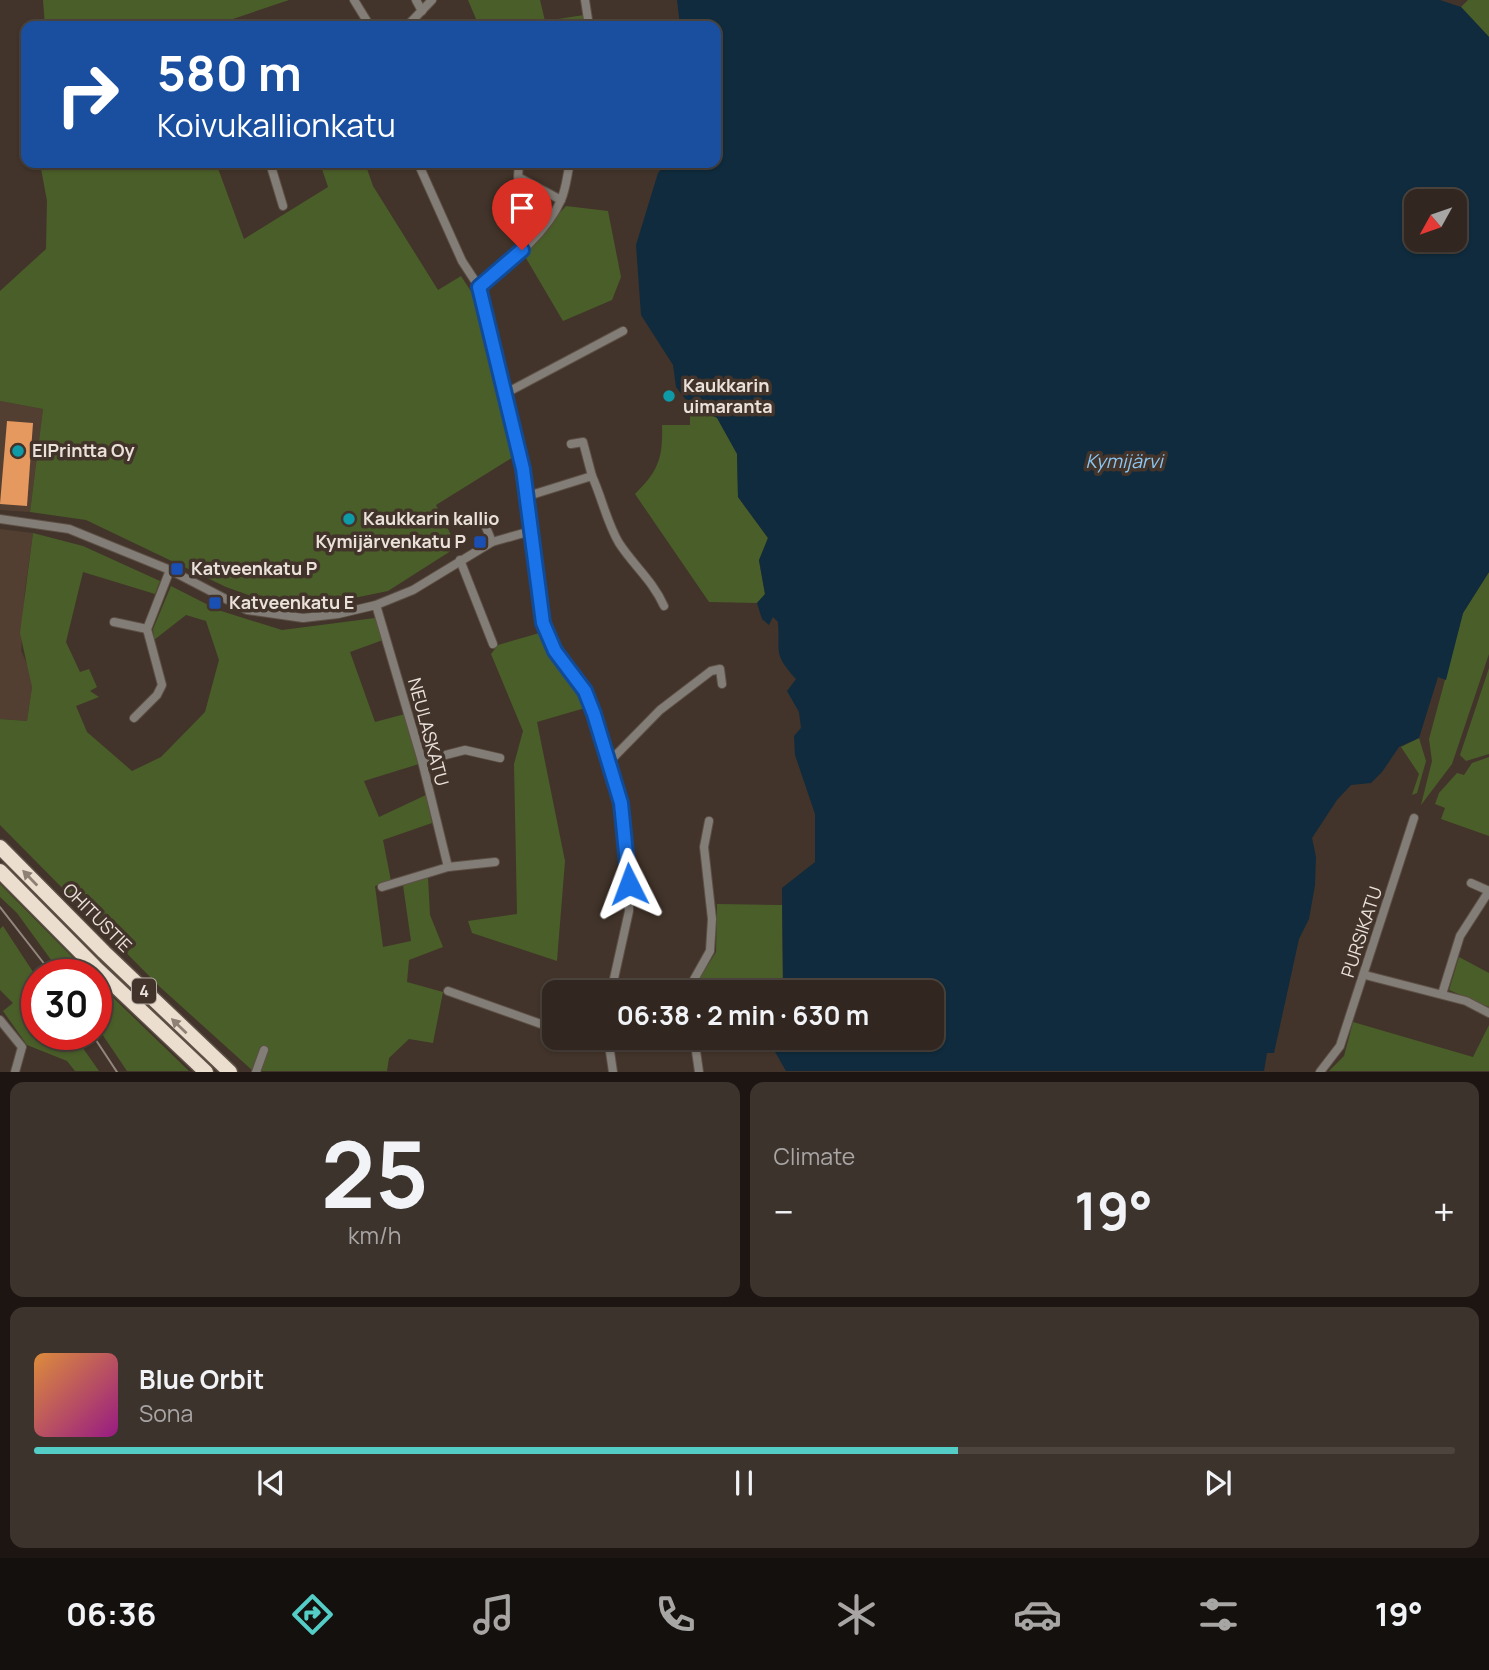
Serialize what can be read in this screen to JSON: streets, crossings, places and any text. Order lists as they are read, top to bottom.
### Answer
{
  "streets": {
    "highway": ["OHITUSTIE", "4"],
    "street": ["NEULASKATU", "PURSIKATU"]
  },
  "water": ["Kymijärvi"],
  "places": {
    "other": ["Kaukkarin uimaranta", "ElPrintta Oy", "Kaukkarin kallio"],
    "transit": ["Kymijärvenkatu P", "Katveenkatu P", "Katveenkatu E"]
  },
  "north": "bottom left",
  "page": {
    "turn": ["580 m", "Koivukallionkatu"],
    "limit": "30",
    "trip": "06:38 · 2 min · 630 m",
    "tile": [
      ["25", "km/h"],
      "Climate"
    ],
    "heat": ["−", "19°", "+"],
    "song": ["Blue Orbit", "Sona"],
    "tabs": ["06:36", "19°"]
  }
}
